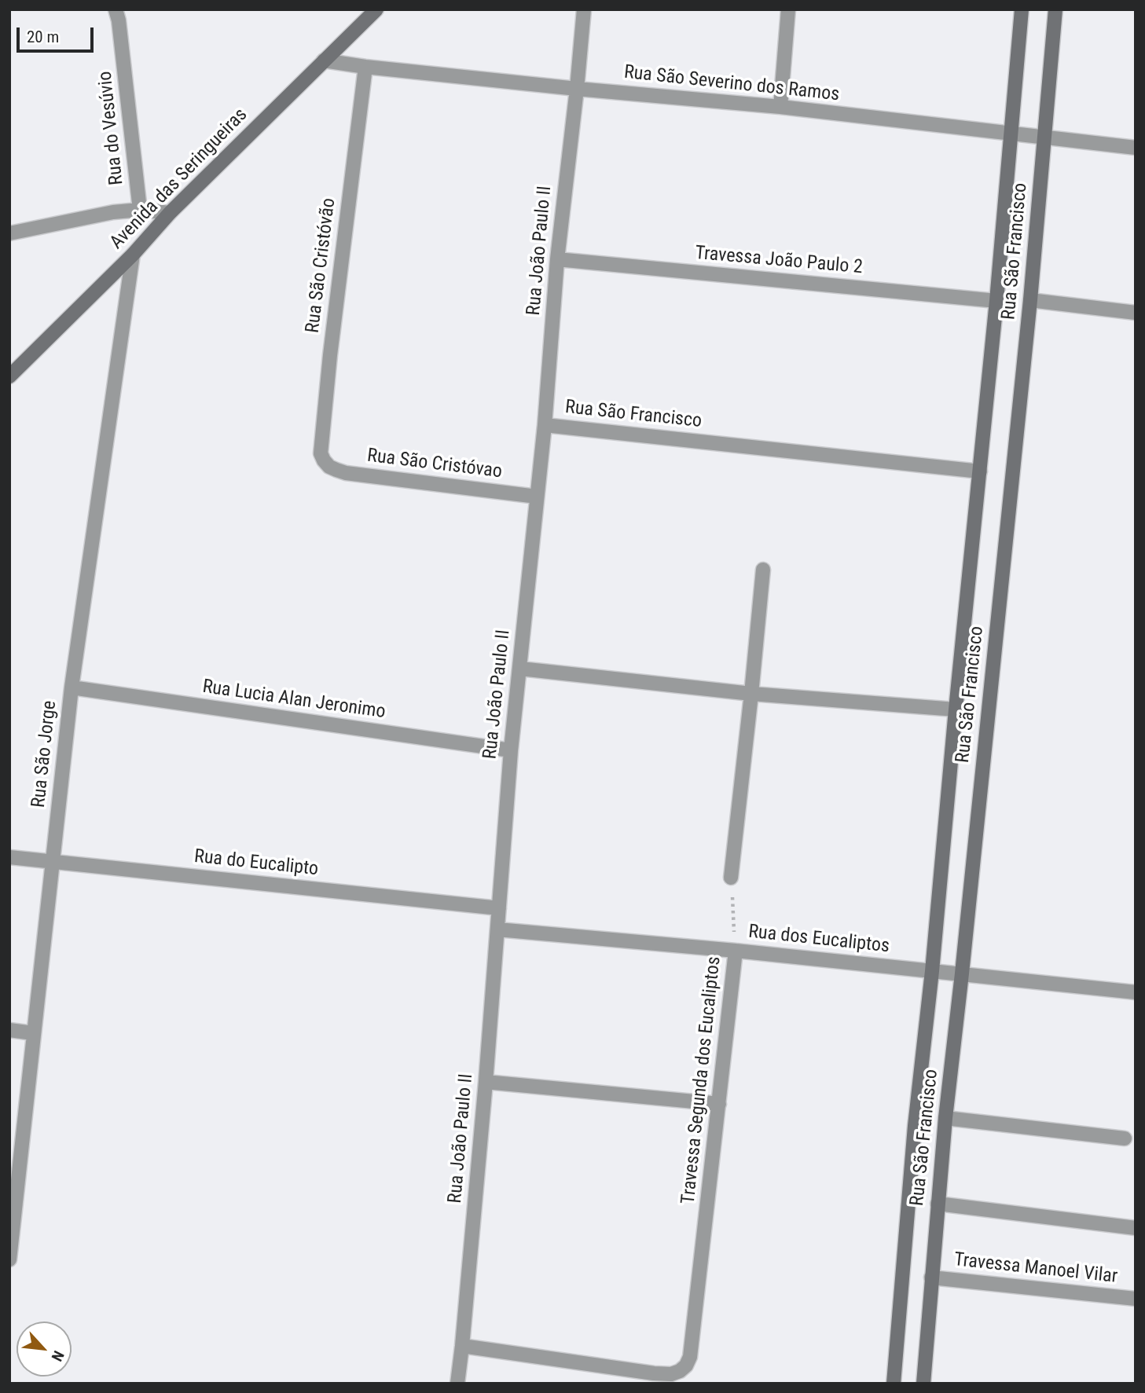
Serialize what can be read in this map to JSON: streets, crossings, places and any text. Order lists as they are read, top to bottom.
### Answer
{
  "streets": {
    "street": [
      "Rua São Severino dos Ramos",
      "Rua do Vesúvio",
      "Avenida das Seringueiras",
      "Rua João Paulo II",
      "Rua São Francisco",
      "Travessa João Paulo 2",
      "Rua São Cristóvão",
      "Rua São Cristóvao",
      "Rua Lucia Alan Jeronimo",
      "Rua São Jorge",
      "Rua do Eucalipto",
      "Rua dos Eucaliptos",
      "Travessa Segunda dos Eucaliptos",
      "Travessa Manoel Vilar"
    ]
  },
  "crossings": [
    ["Rua São Severino dos Ramos", "Avenida das Seringueiras"],
    ["Rua São Severino dos Ramos", "Rua João Paulo II"],
    ["Rua São Severino dos Ramos", "Rua São Francisco"],
    ["Rua São Severino dos Ramos", "Rua São Cristóvão"],
    ["Avenida das Seringueiras", "Rua São Jorge"],
    ["Rua João Paulo II", "Rua São Francisco"],
    ["Rua João Paulo II", "Travessa João Paulo 2"],
    ["Rua João Paulo II", "Rua São Cristóvao"],
    ["Rua João Paulo II", "Rua Lucia Alan Jeronimo"],
    ["Rua João Paulo II", "Rua do Eucalipto"],
    ["Rua João Paulo II", "Rua dos Eucaliptos"],
    ["Rua João Paulo II", "Travessa Segunda dos Eucaliptos"],
    ["Rua São Francisco", "Travessa João Paulo 2"],
    ["Rua São Francisco", "Rua dos Eucaliptos"],
    ["Rua São Francisco", "Travessa Manoel Vilar"],
    ["Rua São Cristóvão", "Rua São Cristóvao"],
    ["Rua Lucia Alan Jeronimo", "Rua São Jorge"],
    ["Rua São Jorge", "Rua do Eucalipto"],
    ["Rua dos Eucaliptos", "Travessa Segunda dos Eucaliptos"]
  ],
  "scale_bar": "20 m",
  "north": "bottom right"
}
